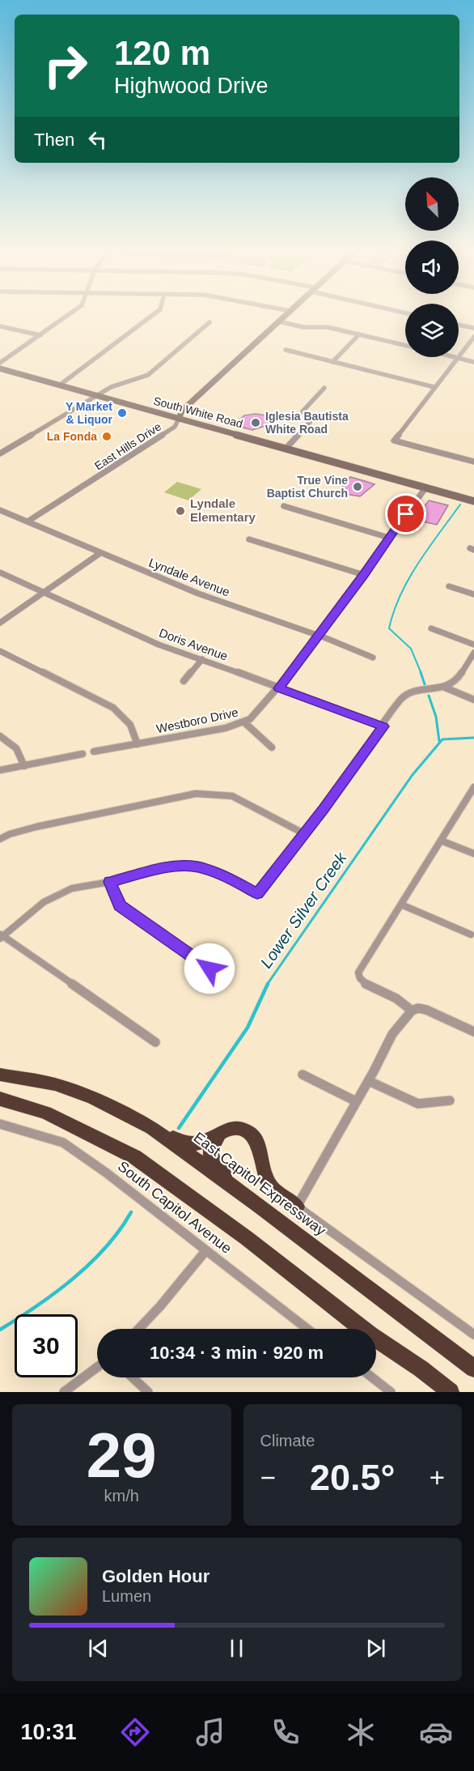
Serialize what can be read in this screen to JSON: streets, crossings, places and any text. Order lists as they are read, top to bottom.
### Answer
{
  "streets": {
    "highway": ["East Capitol Expressway"],
    "main road": ["South White Road", "East Hills Drive"],
    "street": [
      "Lyndale Avenue",
      "Doris Avenue",
      "Westboro Drive",
      "South Capitol Avenue"
    ]
  },
  "crossings": [
    ["South White Road", "East Hills Drive"],
    ["South White Road", "Westboro Drive"],
    ["East Hills Drive", "Lyndale Avenue"],
    ["Lyndale Avenue", "Westboro Drive"],
    ["Doris Avenue", "Westboro Drive"]
  ],
  "water": ["Lower Silver Creek"],
  "places": [
    "Y Market & Liquor",
    "Iglesia Bautista White Road",
    "La Fonda",
    "True Vine Baptist Church",
    "Lyndale Elementary"
  ],
  "north": "top left",
  "page": {
    "turn": ["120 m", "Highwood Drive"],
    "then": "Then",
    "limit": "30",
    "trip": "10:34 · 3 min · 920 m",
    "tile": [
      ["29", "km/h"],
      "Climate"
    ],
    "heat": ["−", "20.5°", "+"],
    "song": ["Golden Hour", "Lumen"],
    "tabs": "10:31"
  }
}
